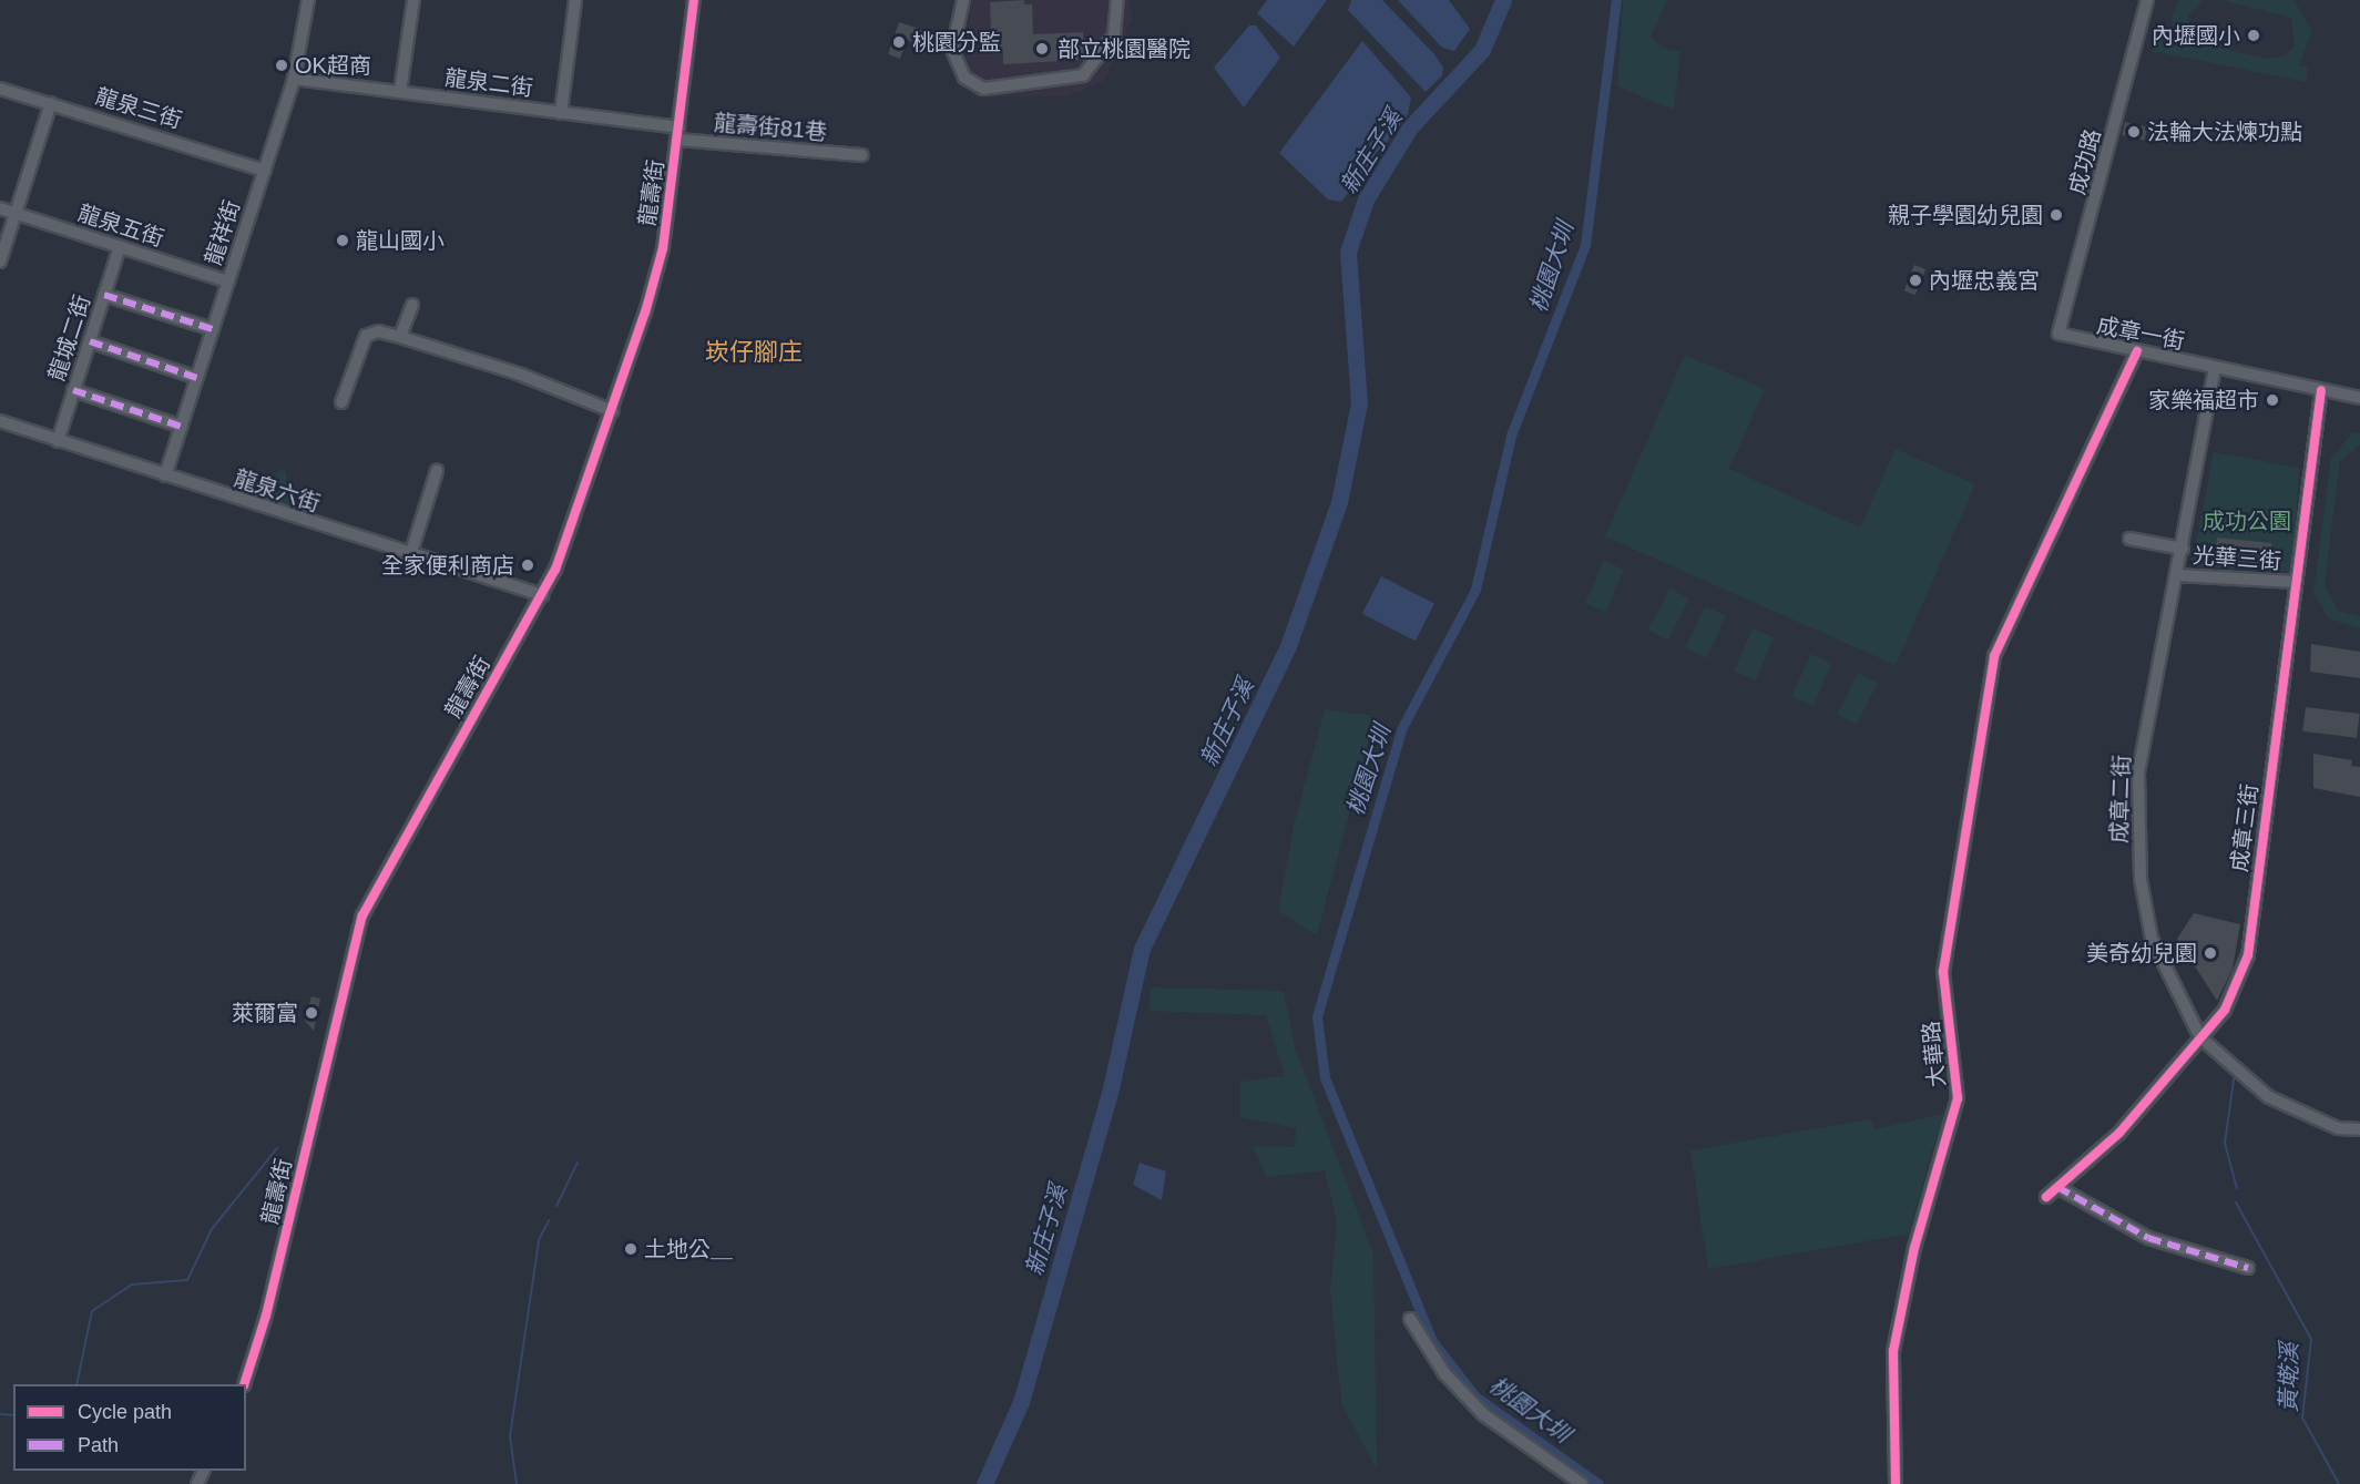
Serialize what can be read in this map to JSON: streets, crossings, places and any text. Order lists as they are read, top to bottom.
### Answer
{
  "streets": {
    "street": [
      "龍泉二街",
      "龍泉三街",
      "龍壽街81巷",
      "成功路",
      "龍壽街",
      "龍泉五街",
      "龍祥街",
      "成章一街",
      "龍城二街",
      "龍泉六街",
      "光華三街",
      "成章二街",
      "成章三街",
      "大華路"
    ]
  },
  "crossings": [
    ["龍泉二街", "龍壽街81巷"],
    ["龍泉二街", "龍壽街"],
    ["龍泉二街", "龍祥街"],
    ["龍泉三街", "龍祥街"],
    ["龍壽街81巷", "龍壽街"],
    ["成功路", "成章一街"],
    ["龍壽街", "龍泉六街"],
    ["龍泉五街", "龍祥街"],
    ["龍泉五街", "龍城二街"],
    ["龍祥街", "龍泉六街"],
    ["成章一街", "成章二街"],
    ["成章一街", "成章三街"],
    ["成章一街", "大華路"],
    ["龍城二街", "龍泉六街"],
    ["光華三街", "成章二街"],
    ["光華三街", "成章三街"],
    ["成章二街", "成章三街"]
  ],
  "districts": ["崁仔腳庄"],
  "water": ["新庄子溪", "桃園大圳", "黃墘溪"],
  "parks": ["成功公園"],
  "places": [
    "內壢國小",
    "桃園分監",
    "部立桃園醫院",
    "OK超商",
    "法輪大法煉功點",
    "親子學園幼兒園",
    "龍山國小",
    "內壢忠義宮",
    "家樂福超市",
    "全家便利商店",
    "美奇幼兒園",
    "萊爾富",
    "土地公＿"
  ],
  "legend": ["Cycle path", "Path"]
}
